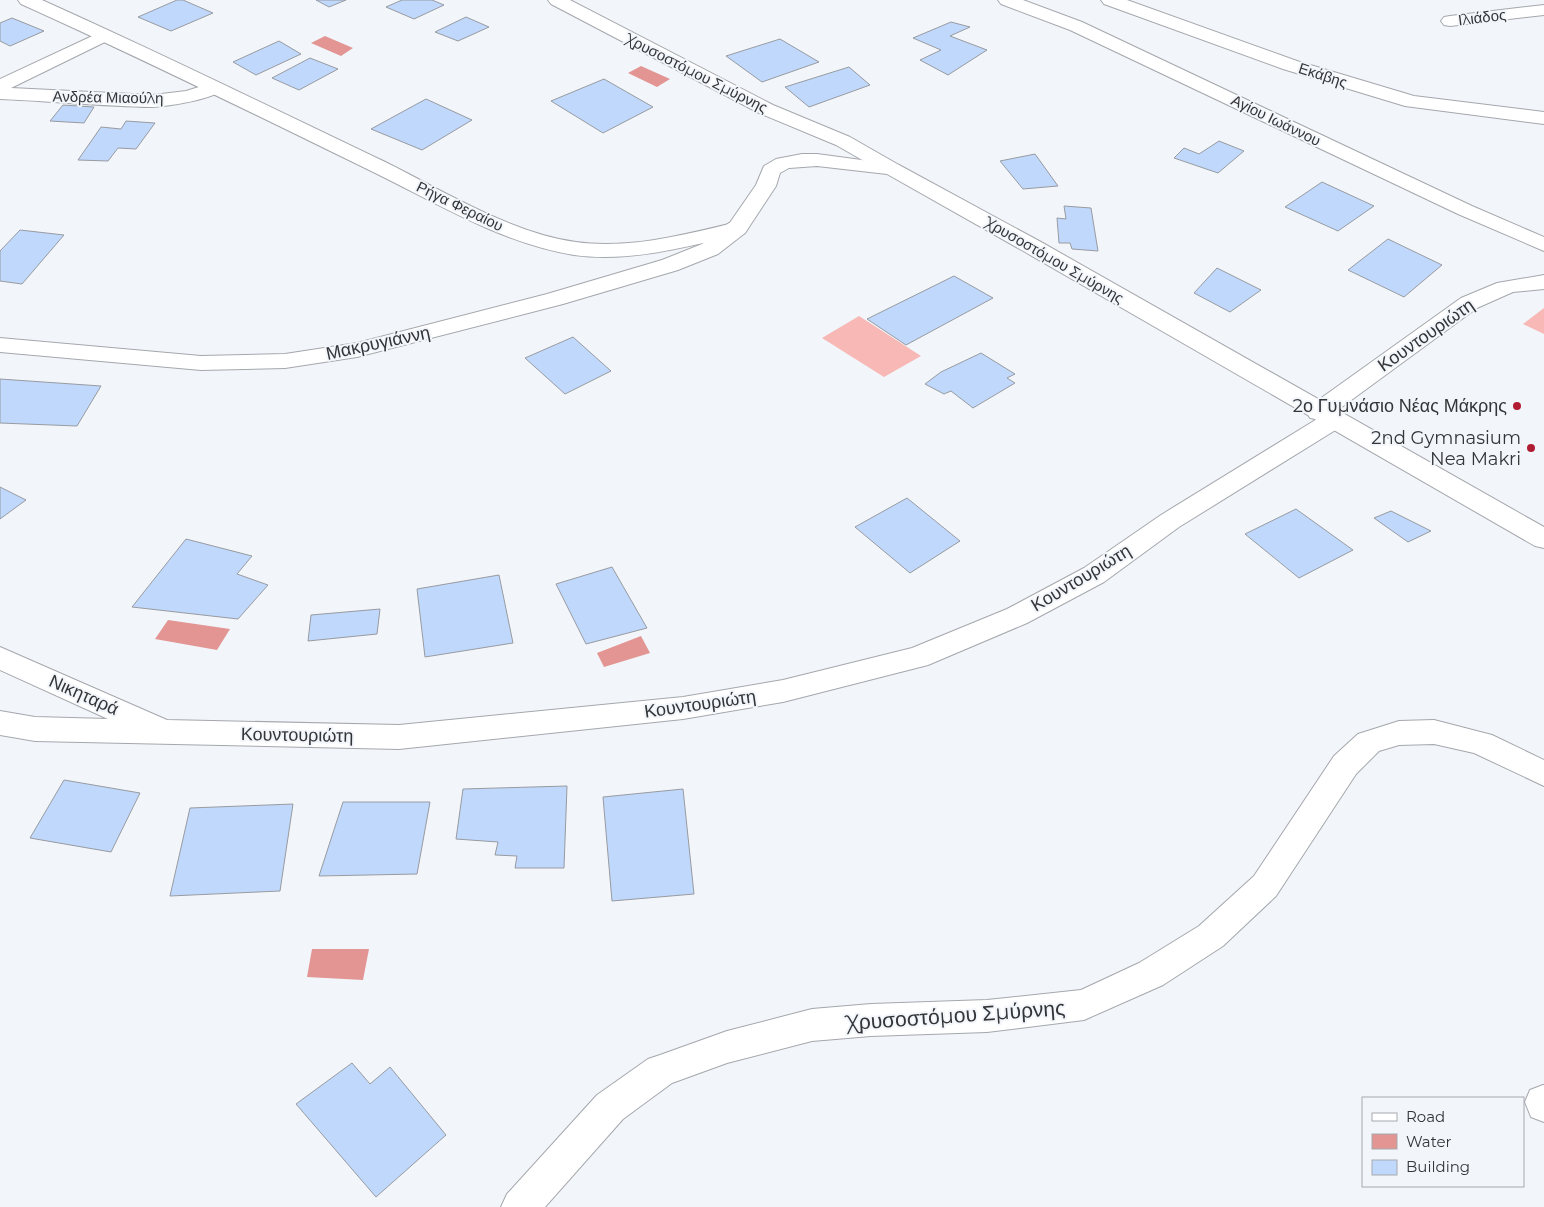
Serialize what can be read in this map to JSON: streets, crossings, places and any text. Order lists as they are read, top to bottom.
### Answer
{
  "streets": {
    "street": [
      "Ιλιάδος",
      "Χρυσοστόμου Σμύρνης",
      "Εκάβης",
      "Ανδρέα Μιαούλη",
      "Αγίου Ιωάννου",
      "Ρήγα Φεραίου",
      "Κουντουριώτη",
      "Μακρυγιάννη",
      "Νικηταρά"
    ]
  },
  "crossings": [
    ["Χρυσοστόμου Σμύρνης", "Κουντουριώτη"],
    ["Ανδρέα Μιαούλη", "Ρήγα Φεραίου"],
    ["Ρήγα Φεραίου", "Μακρυγιάννη"],
    ["Κουντουριώτη", "Νικηταρά"]
  ],
  "places": ["2ο Γυμνάσιο Νέας Μάκρης", "2nd Gymnasium Nea Makri"],
  "legend": ["Road", "Water", "Building"]
}
